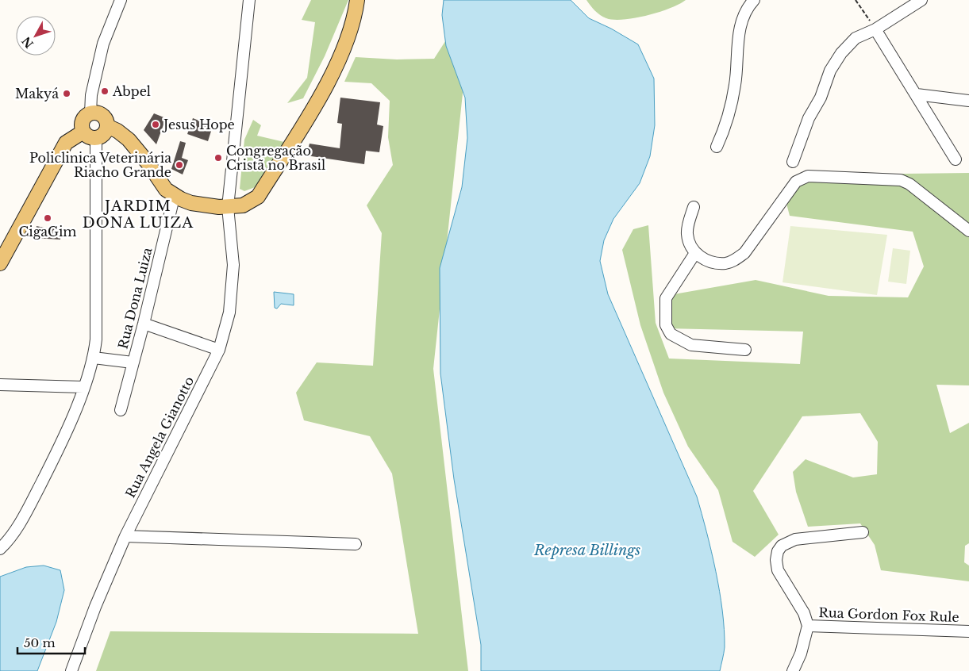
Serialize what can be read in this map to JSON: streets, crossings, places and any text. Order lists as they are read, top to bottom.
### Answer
{
  "streets": {
    "street": ["Rua Dona Luiza", "Rua Angela Gianotto", "Rua Gordon Fox Rule"]
  },
  "districts": ["JARDIM DONA LUIZA"],
  "water": ["Represa Billings"],
  "places": [
    "Abpel",
    "Makyá",
    "Jesus Hope",
    "Congregação Cristã no Brasil",
    "Policlinica Veterinária Riacho Grande",
    "CigaGim"
  ],
  "scale_bar": "50 m",
  "north": "bottom left"
}
